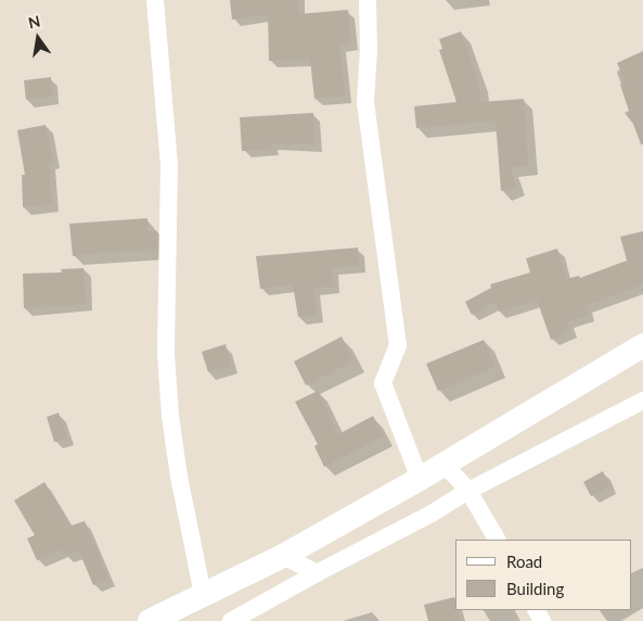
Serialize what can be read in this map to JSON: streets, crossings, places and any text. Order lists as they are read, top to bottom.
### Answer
{
  "legend": ["Road", "Building"],
  "north": "top"
}
